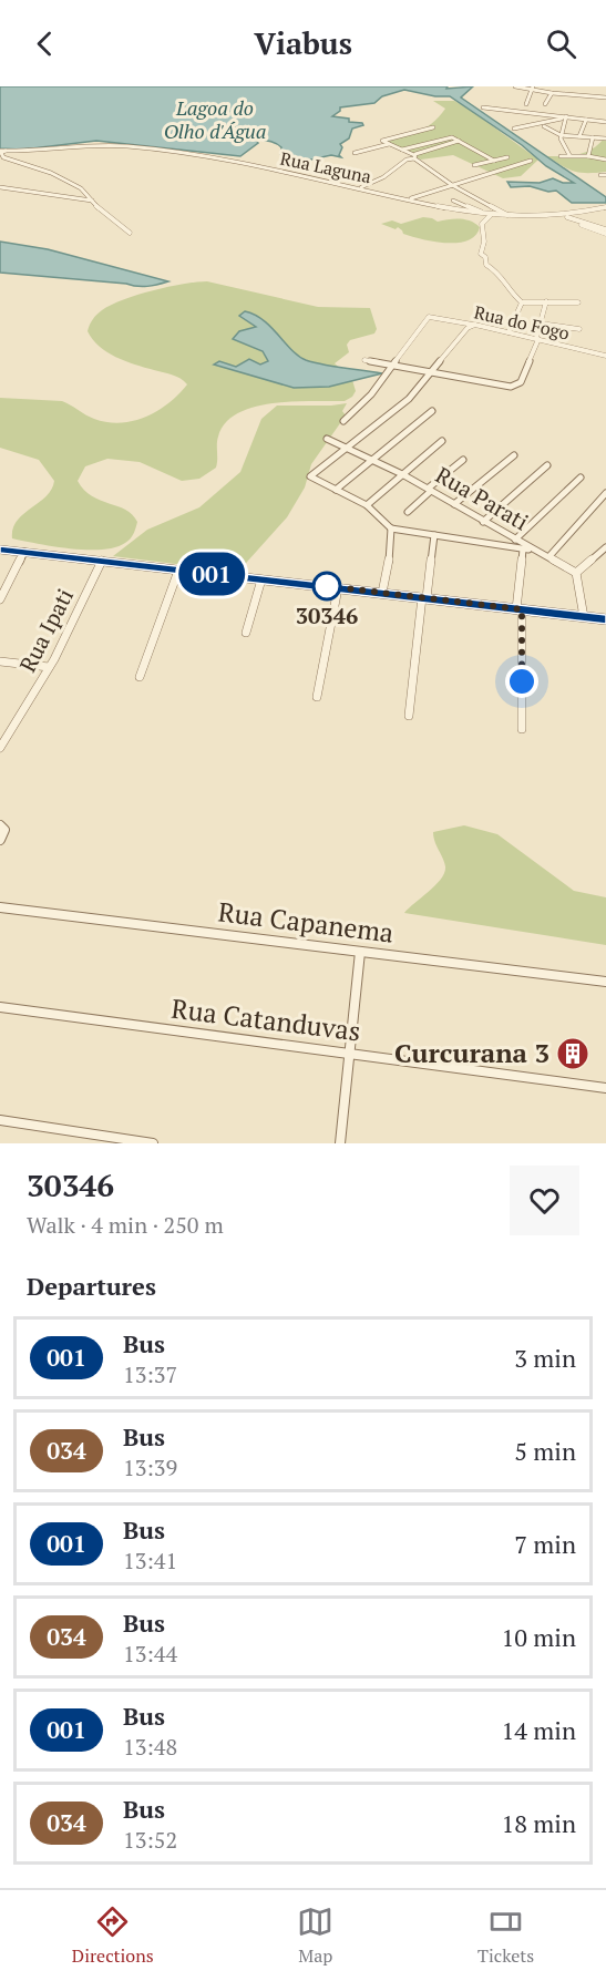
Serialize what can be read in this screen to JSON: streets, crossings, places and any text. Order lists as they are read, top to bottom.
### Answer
{
  "streets": {
    "street": [
      "Rua Laguna",
      "Rua do Fogo",
      "Rua Parati",
      "Rua Ipati",
      "Rua Capanema",
      "Rua Catanduvas"
    ]
  },
  "water": ["Lagoa do Olho d'Água"],
  "places": {
    "other": ["30346"],
    "building": ["Curcurana 3"]
  },
  "lines": ["bus line 001"],
  "page": {
    "header": "Viabus",
    "on_map": "001",
    "heading": [
      ["30346", "Walk · 4 min · 250 m"],
      "Departures"
    ],
    "list": [
      {
        "mark": "001",
        "name": "Bus",
        "note": "13:37",
        "value": "3 min"
      },
      {
        "mark": "034",
        "name": "Bus",
        "note": "13:39",
        "value": "5 min"
      },
      {
        "mark": "001",
        "name": "Bus",
        "note": "13:41",
        "value": "7 min"
      },
      {
        "mark": "034",
        "name": "Bus",
        "note": "13:44",
        "value": "10 min"
      },
      {
        "mark": "001",
        "name": "Bus",
        "note": "13:48",
        "value": "14 min"
      },
      {
        "mark": "034",
        "name": "Bus",
        "note": "13:52",
        "value": "18 min"
      }
    ],
    "tabs": ["Directions", "Map", "Tickets"]
  }
}
